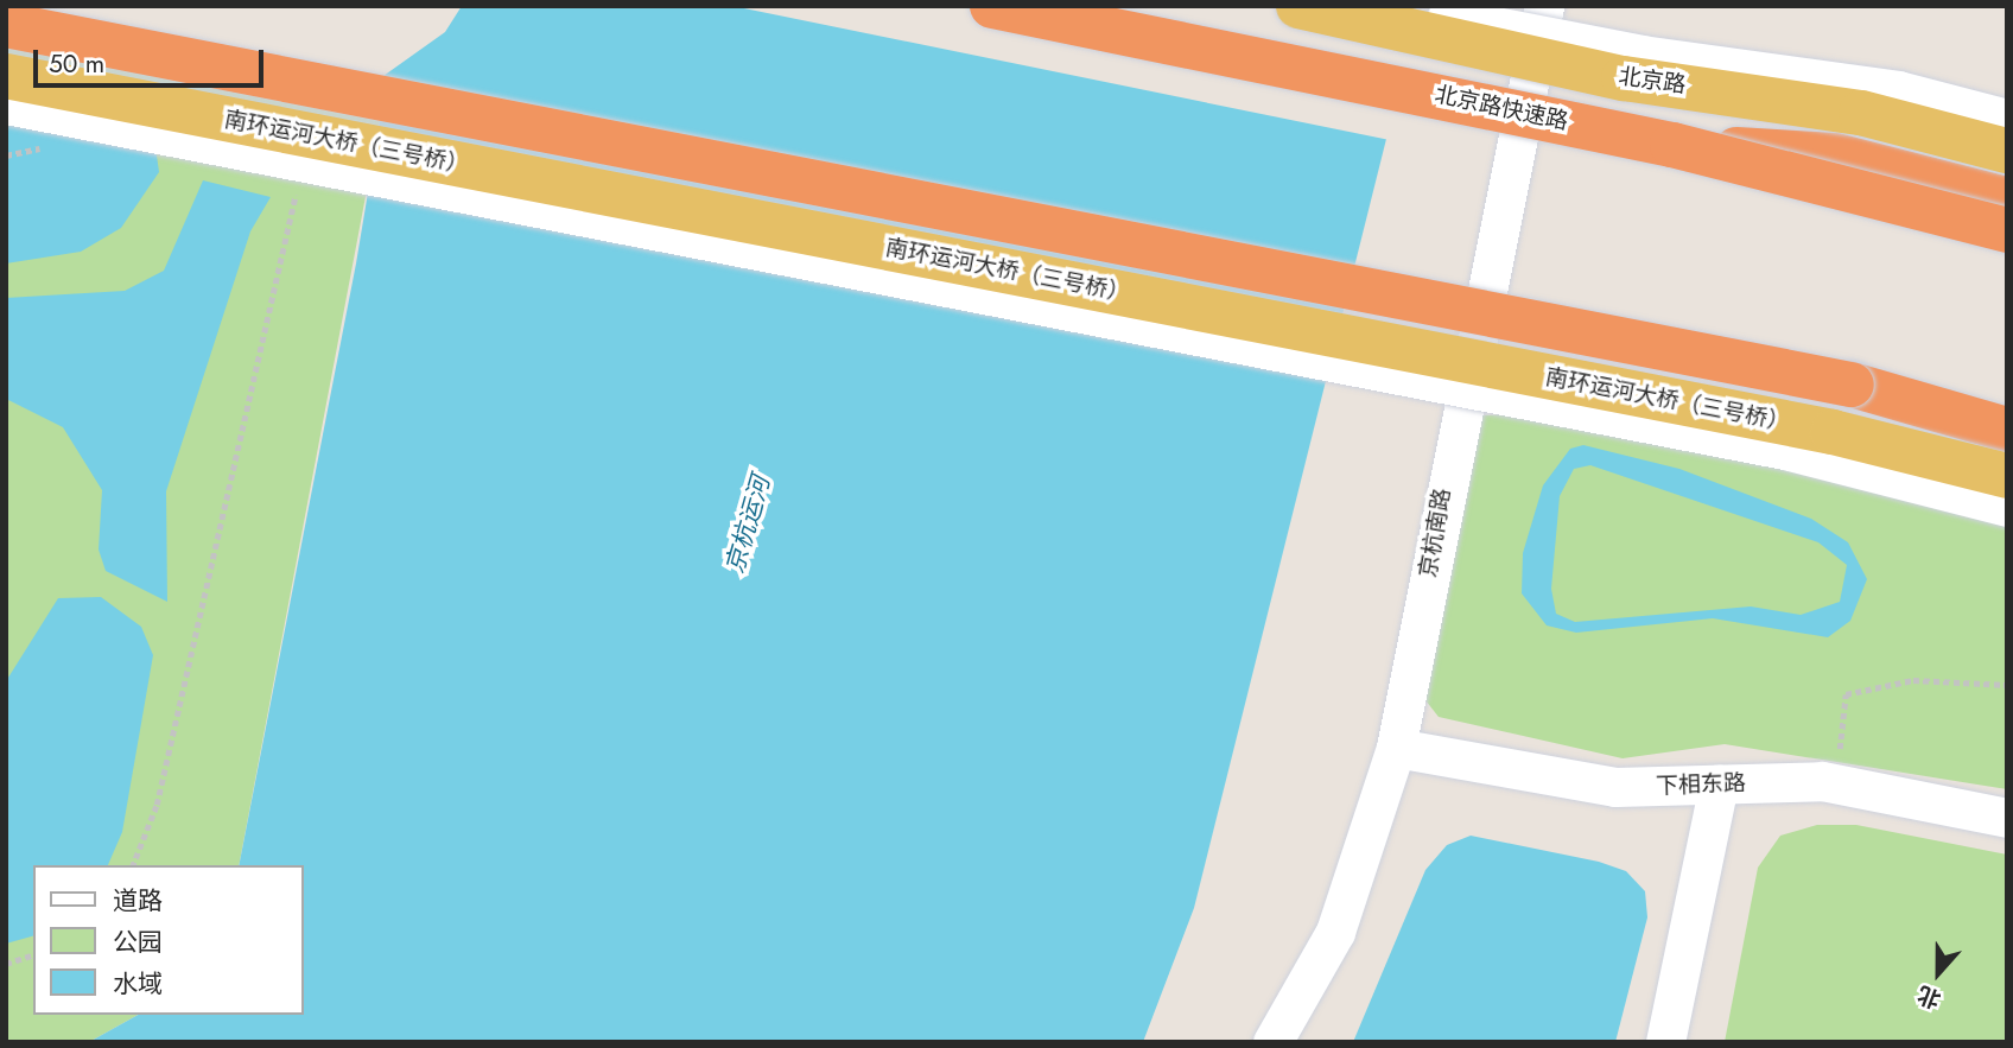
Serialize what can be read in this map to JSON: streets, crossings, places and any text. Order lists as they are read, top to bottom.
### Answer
{
  "streets": {
    "highway": ["北京路快速路"],
    "main road": ["北京路", "南环运河大桥（三号桥）"],
    "street": ["京杭南路", "下相东路"]
  },
  "crossings": [
    ["京杭南路", "下相东路"]
  ],
  "water": ["京杭运河"],
  "legend": ["道路", "公园", "水域"],
  "scale_bar": "50 m",
  "north": "bottom"
}
